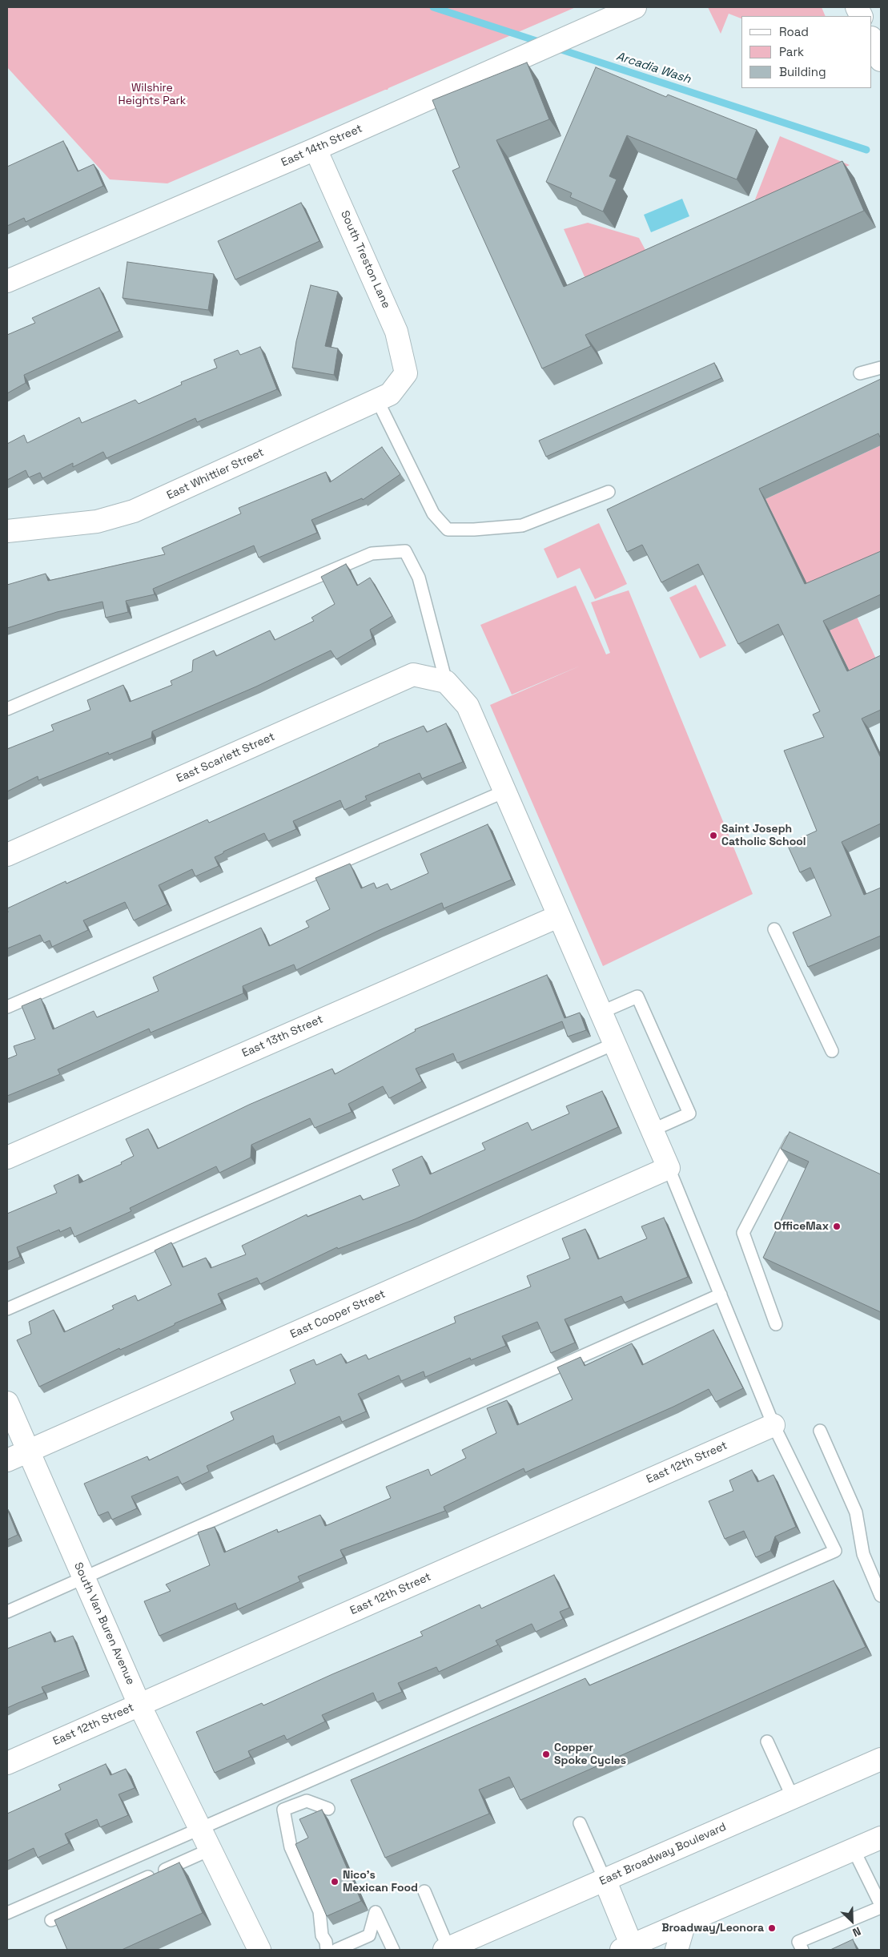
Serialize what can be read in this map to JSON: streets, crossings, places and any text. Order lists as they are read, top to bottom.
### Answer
{
  "streets": {
    "street": [
      "East 14th Street",
      "South Treston Lane",
      "East Whittier Street",
      "East Scarlett Street",
      "East 13th Street",
      "East Cooper Street",
      "East 12th Street",
      "South Van Buren Avenue",
      "East Broadway Boulevard"
    ]
  },
  "crossings": [
    ["East 14th Street", "South Treston Lane"],
    ["South Treston Lane", "East Whittier Street"],
    ["East Cooper Street", "South Van Buren Avenue"],
    ["East 12th Street", "South Van Buren Avenue"]
  ],
  "water": ["Arcadia Wash"],
  "parks": ["Wilshire Heights Park"],
  "places": [
    "Saint Joseph Catholic School",
    "OfficeMax",
    "Copper Spoke Cycles",
    "Nico's Mexican Food",
    "Broadway/Leonora"
  ],
  "legend": ["Road", "Park", "Building"],
  "north": "bottom right"
}
